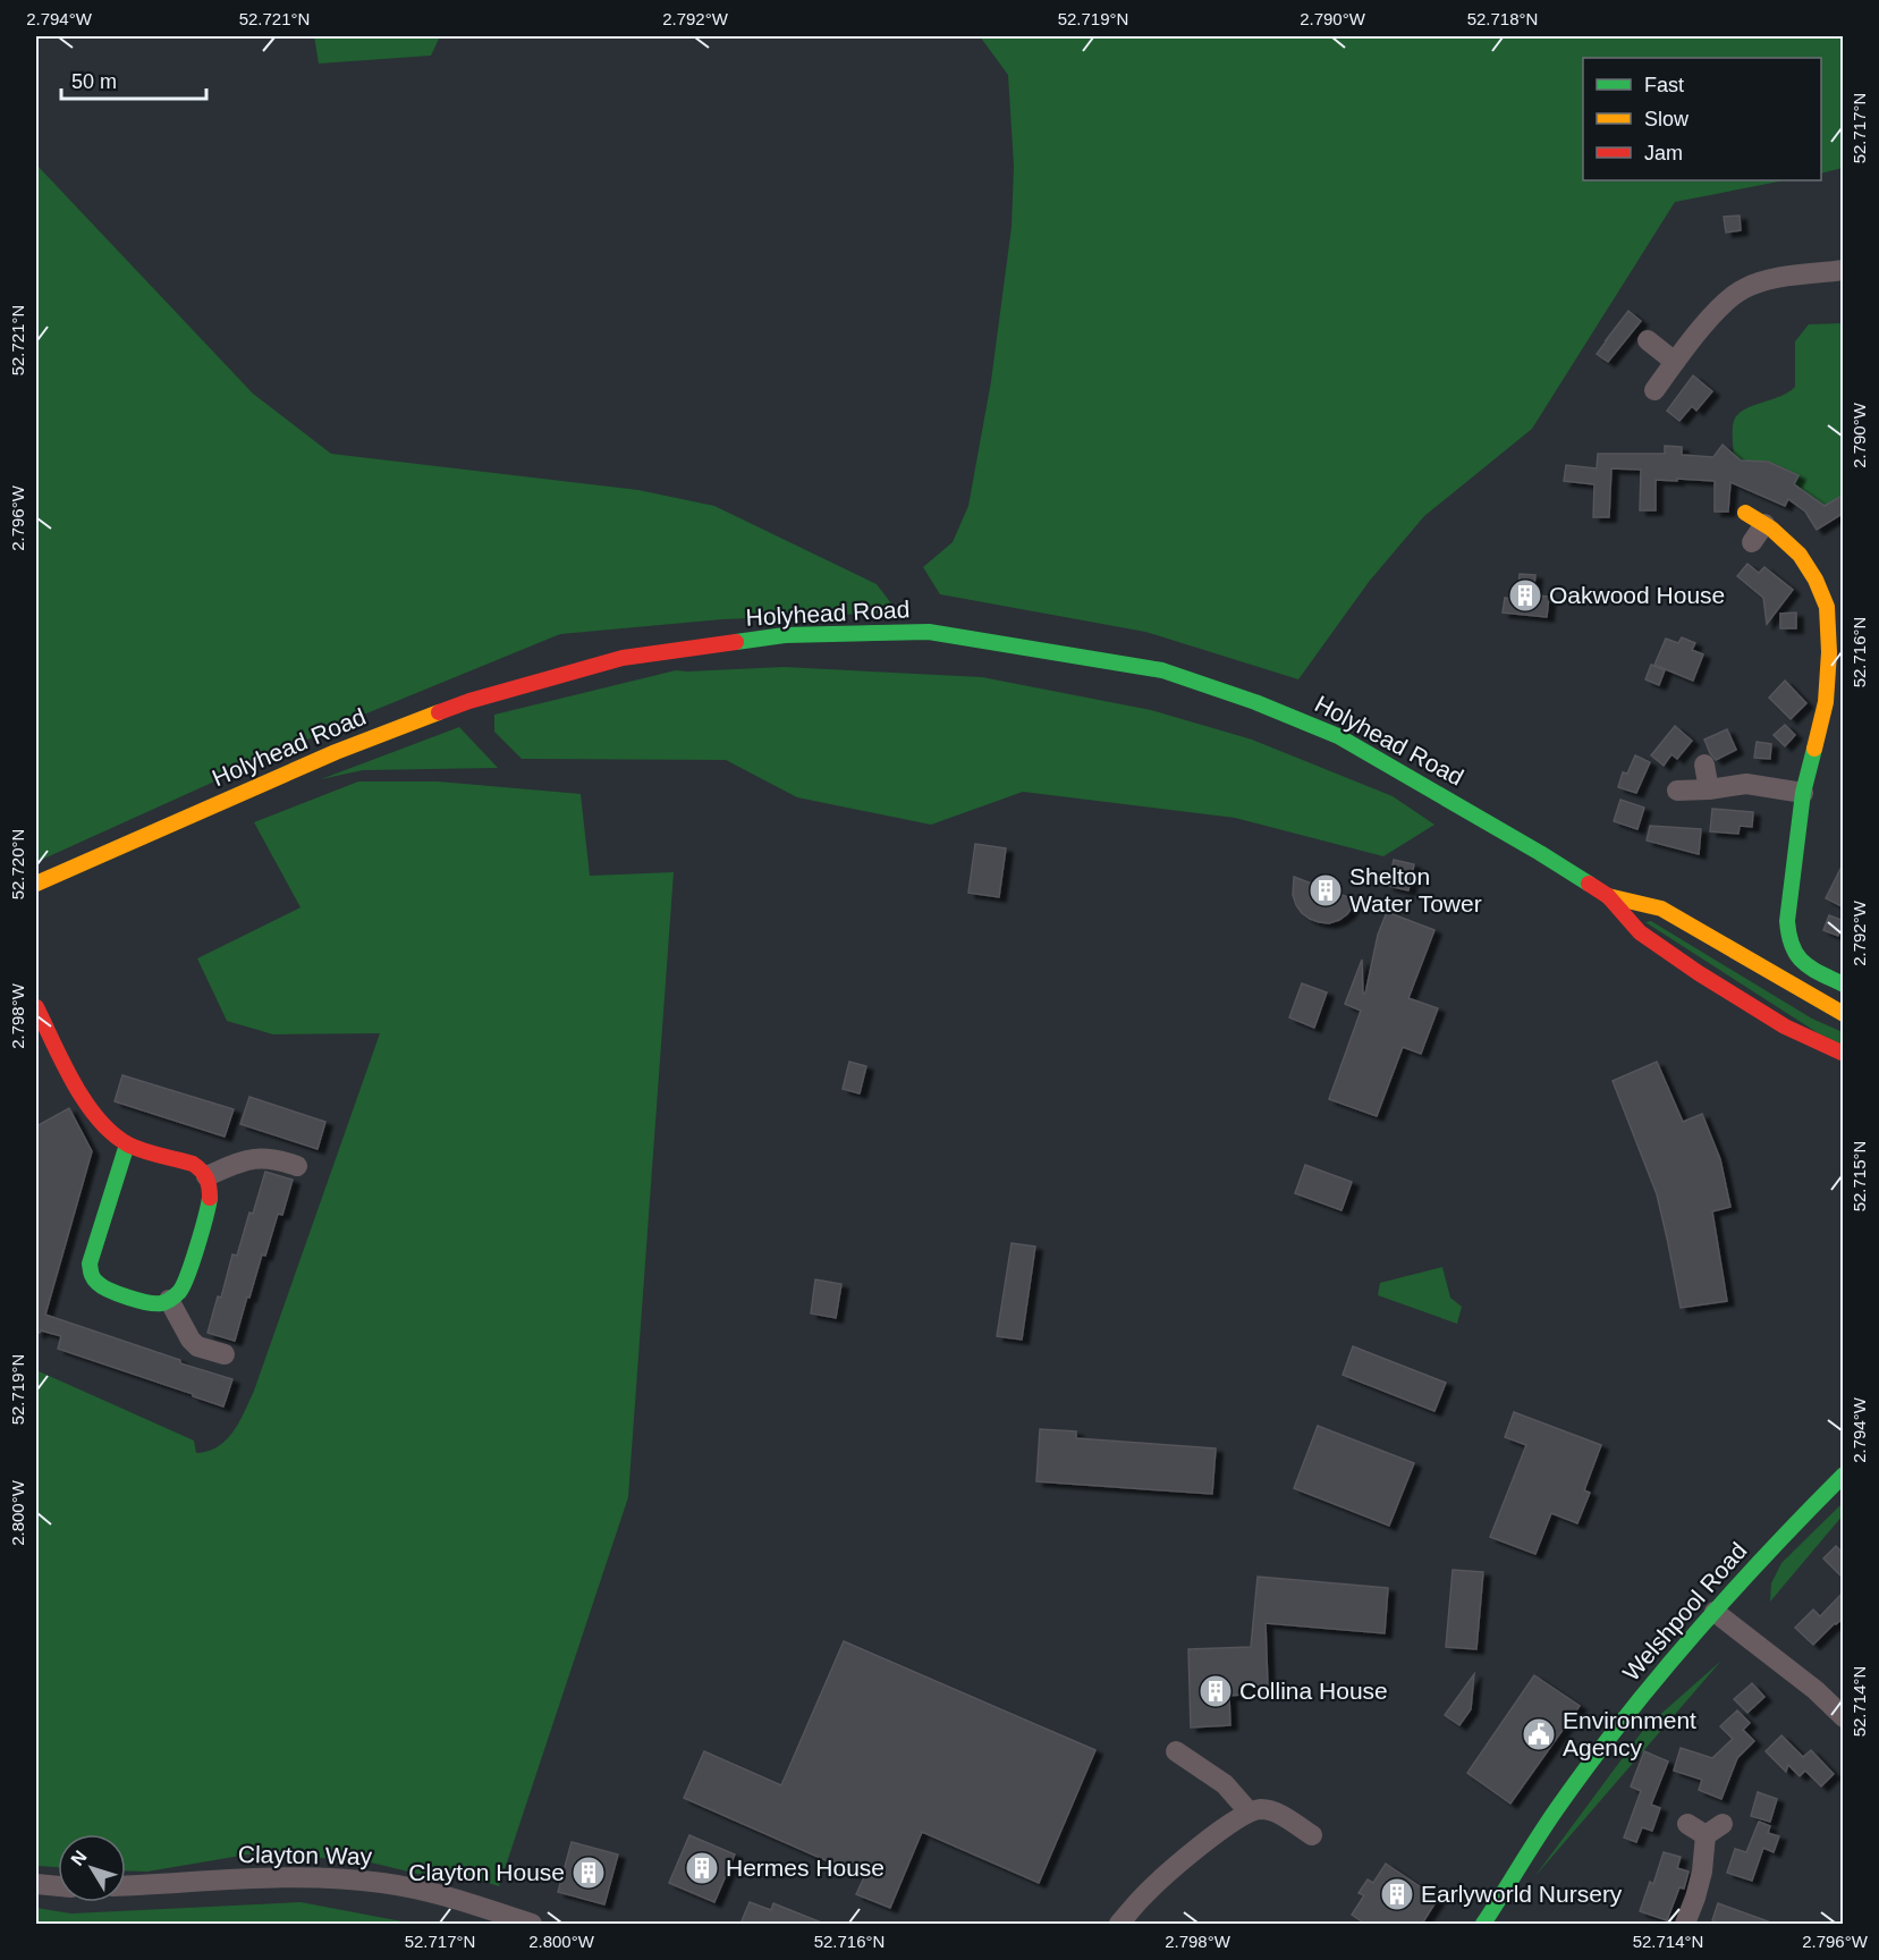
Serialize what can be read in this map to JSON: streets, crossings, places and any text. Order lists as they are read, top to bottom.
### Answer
{
  "streets": {
    "main road": ["Holyhead Road", "Welshpool Road"],
    "street": ["Clayton Way"]
  },
  "places": {
    "building": [
      "Oakwood House",
      "Shelton Water Tower",
      "Collina House",
      "Hermes House",
      "Clayton House",
      "Earlyworld Nursery"
    ],
    "public building": ["Environment Agency"]
  },
  "legend": ["Fast", "Slow", "Jam"],
  "scale_bar": "50 m",
  "north": "top left",
  "coordinates": [
    "2.794°W",
    "52.721°N",
    "2.792°W",
    "52.719°N",
    "2.790°W",
    "52.718°N",
    "52.717°N",
    "2.796°W",
    "52.716°N",
    "52.720°N",
    "2.798°W",
    "52.715°N",
    "2.800°W",
    "52.714°N"
  ]
}
